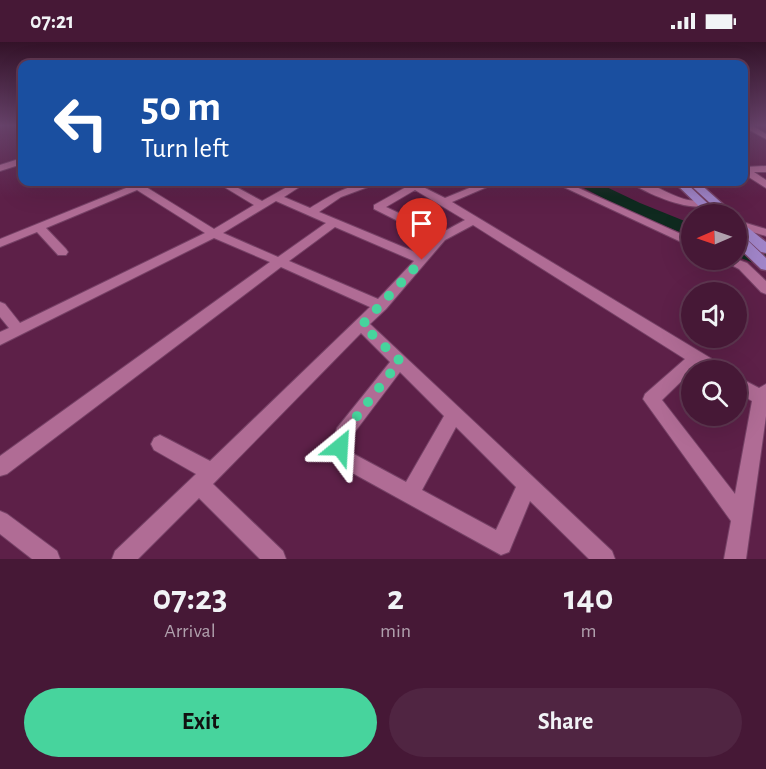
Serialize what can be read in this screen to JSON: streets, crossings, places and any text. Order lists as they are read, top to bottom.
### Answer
{
  "north": "left",
  "page": {
    "status": "07:21",
    "turn": ["50 m", "Turn left"],
    "eta": [
      "07:23",
      "Arrival",
      "2",
      "min",
      "140",
      "m"
    ],
    "buttons": ["Exit", "Share"]
  }
}
